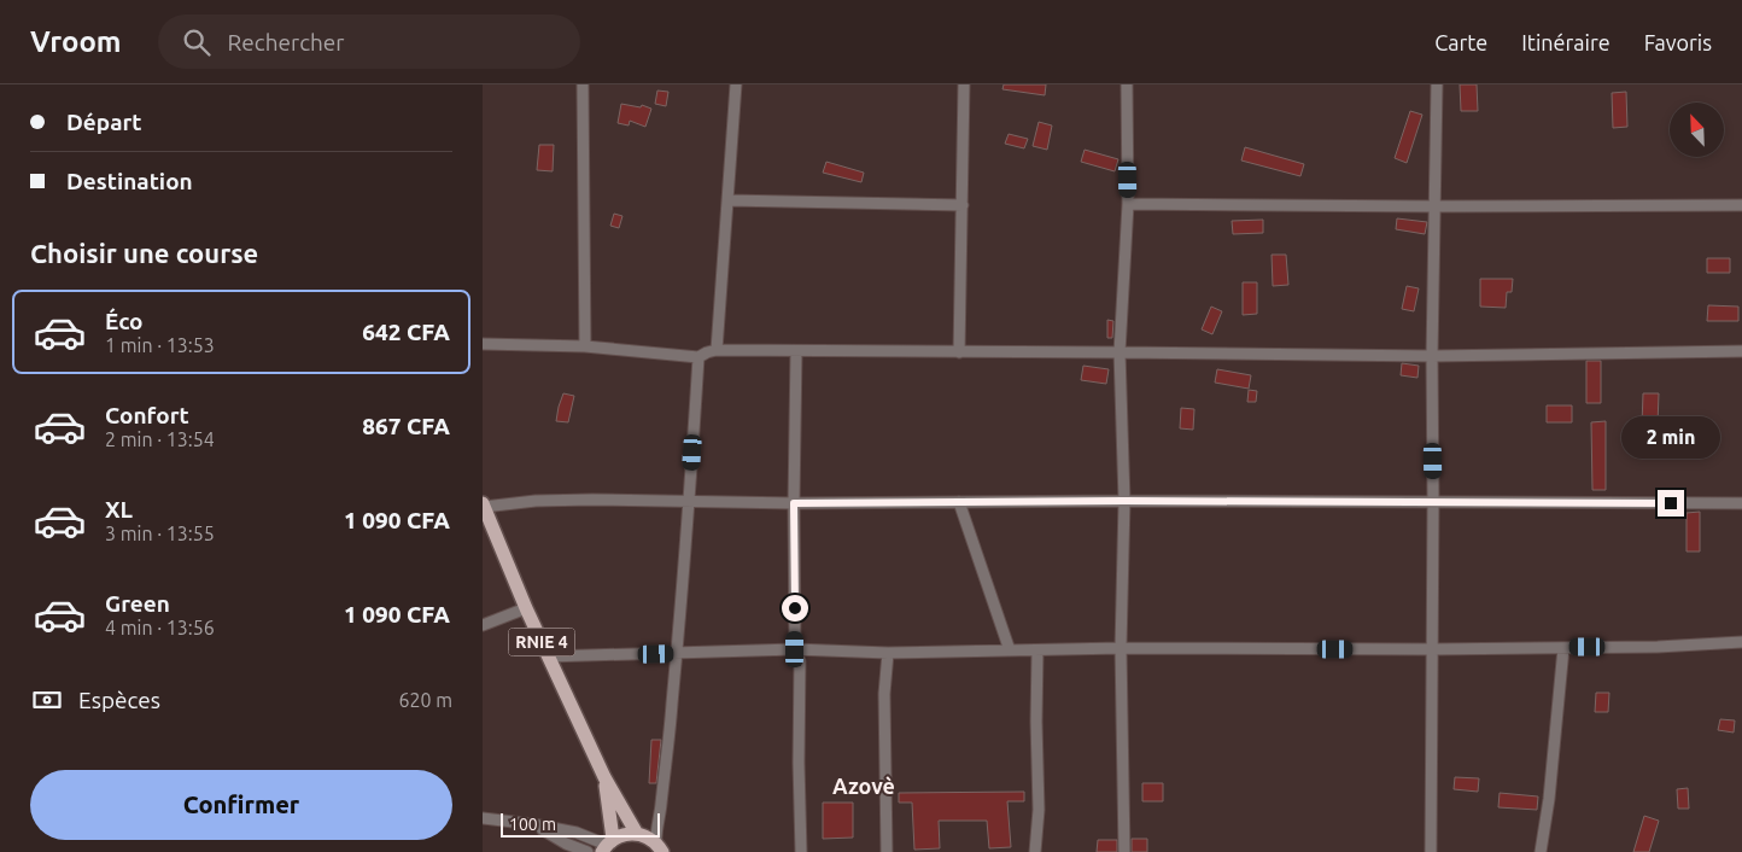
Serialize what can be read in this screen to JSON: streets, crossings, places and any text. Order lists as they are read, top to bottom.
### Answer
{
  "streets": {
    "main road": ["RNIE 4"]
  },
  "districts": ["Azovè"],
  "scale_bar": "100 m",
  "north": "top left",
  "page": {
    "header": "Vroom",
    "search": "Rechercher",
    "nav": ["Carte", "Itinéraire", "Favoris"],
    "banner": ["Départ", "Destination"],
    "heading": "Choisir une course",
    "list": [
      {
        "name": "Éco",
        "note": "1 min · 13:53",
        "value": "642 CFA"
      },
      {
        "name": "Confort",
        "note": "2 min · 13:54",
        "value": "867 CFA"
      },
      {
        "name": "XL",
        "note": "3 min · 13:55",
        "value": "1 090 CFA"
      },
      {
        "name": "Green",
        "note": "4 min · 13:56",
        "value": "1 090 CFA"
      }
    ],
    "bubble": "2 min",
    "pay": ["Espèces", "620 m"],
    "buttons": "Confirmer",
    "scale": "100 m"
  }
}
